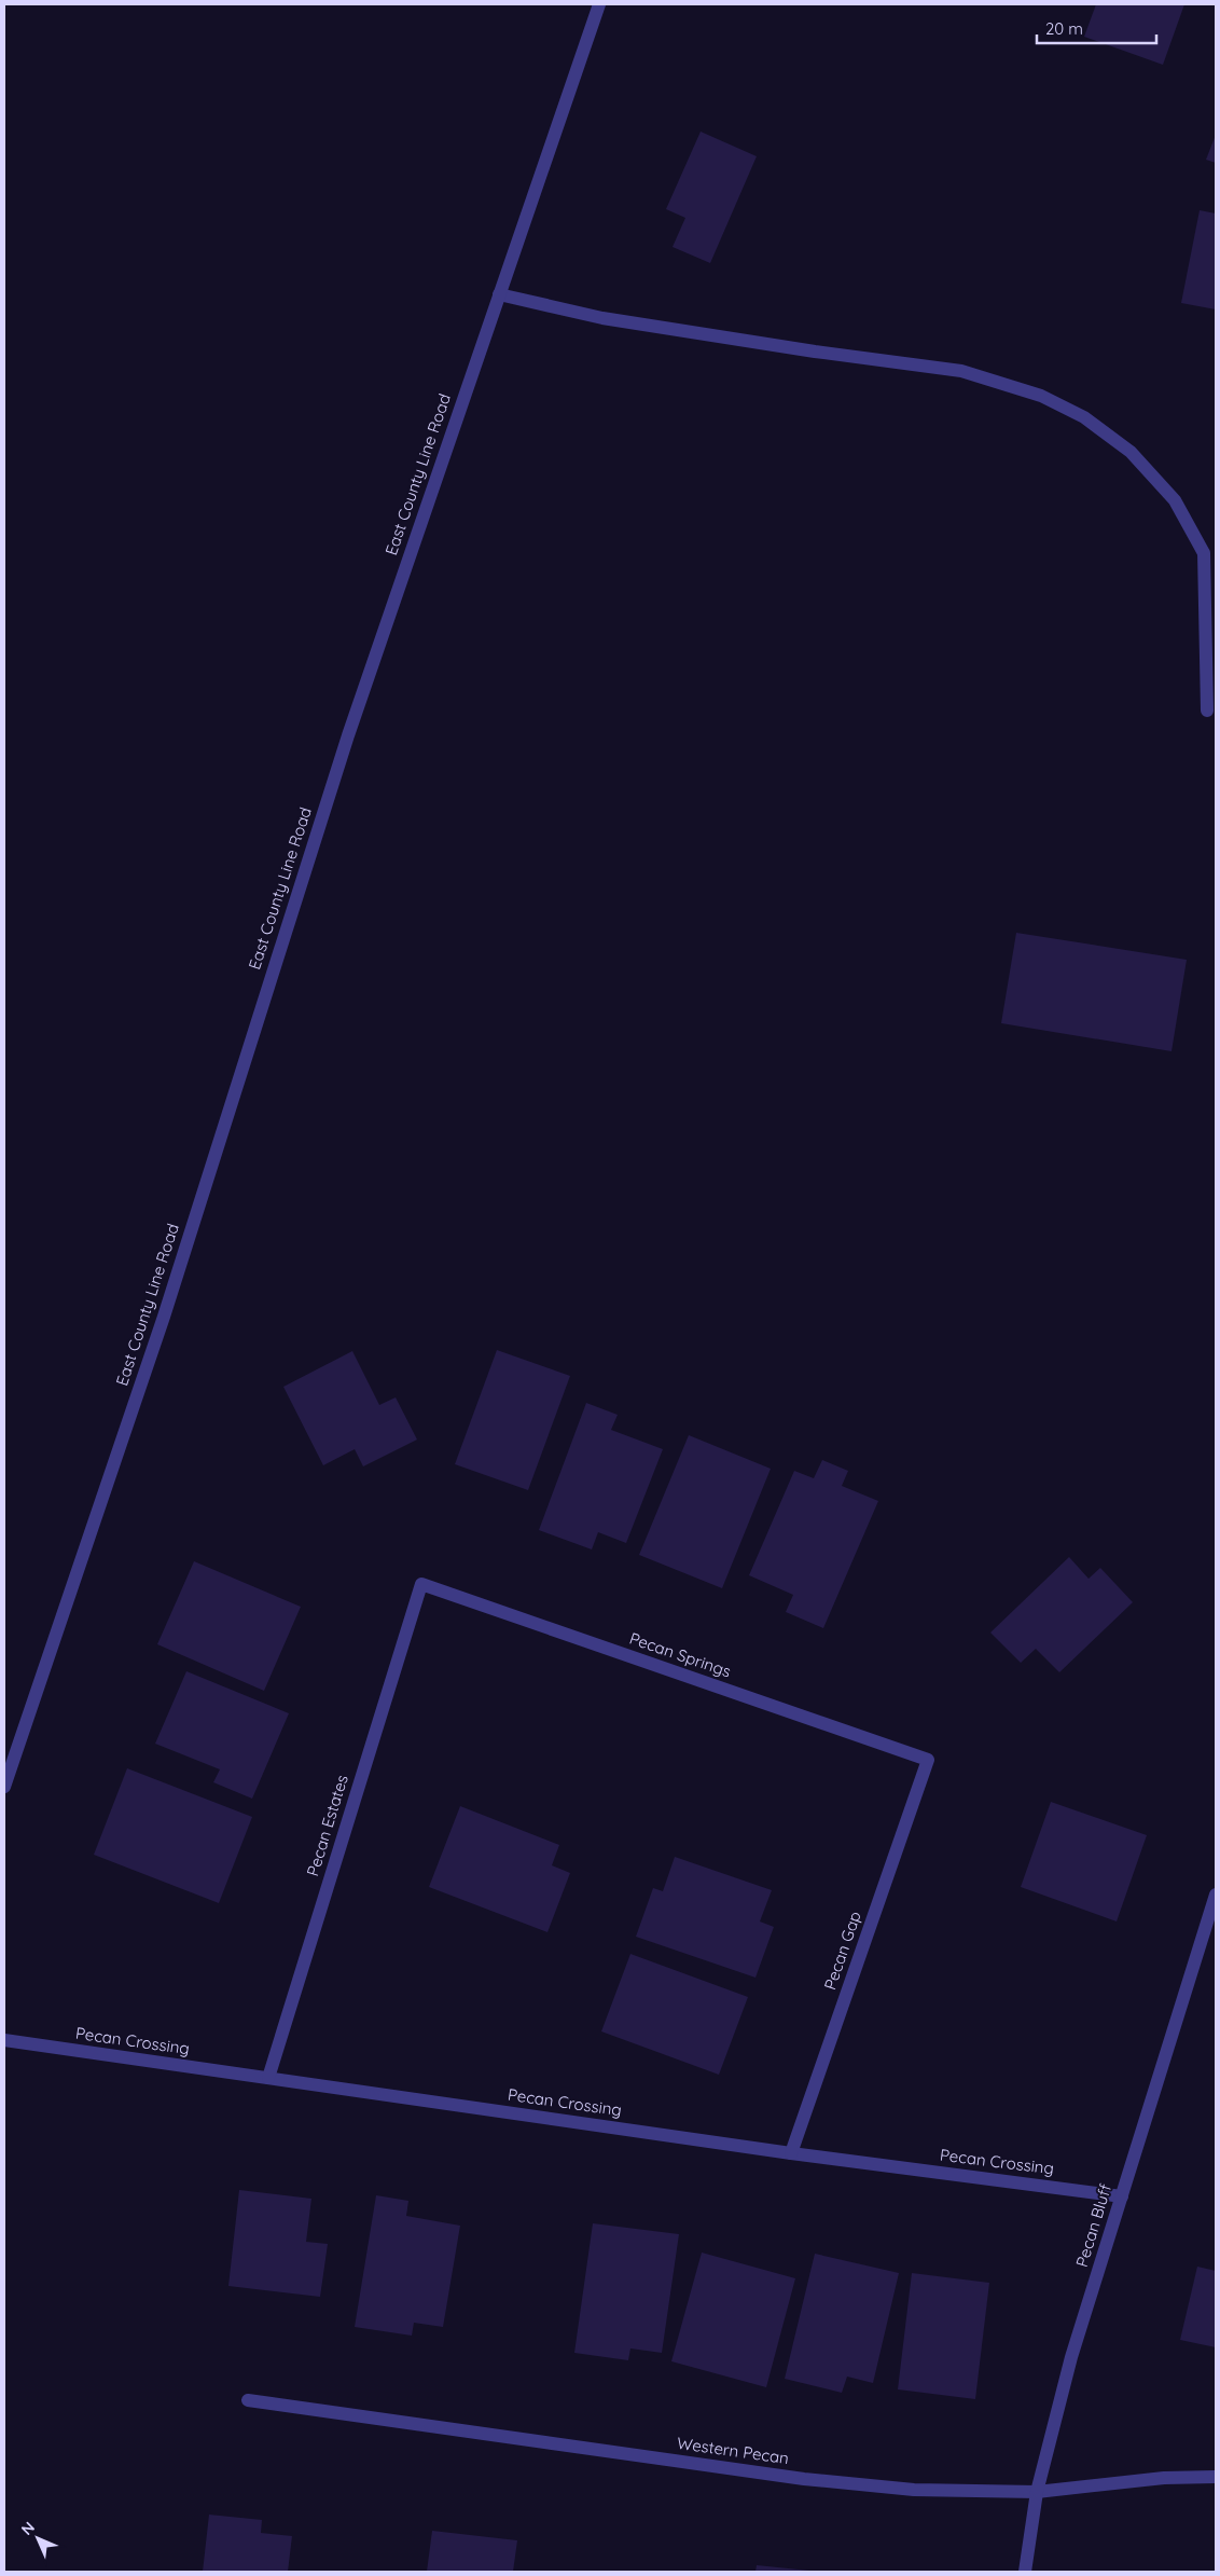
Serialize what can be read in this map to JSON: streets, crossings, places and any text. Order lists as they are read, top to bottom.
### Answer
{
  "streets": {
    "street": [
      "East County Line Road",
      "Pecan Springs",
      "Pecan Estates",
      "Pecan Gap",
      "Pecan Crossing",
      "Pecan Bluff",
      "Western Pecan"
    ]
  },
  "crossings": [
    ["Pecan Springs", "Pecan Estates"],
    ["Pecan Springs", "Pecan Gap"],
    ["Pecan Estates", "Pecan Crossing"],
    ["Pecan Gap", "Pecan Crossing"],
    ["Pecan Crossing", "Pecan Bluff"],
    ["Pecan Bluff", "Western Pecan"]
  ],
  "scale_bar": "20 m",
  "north": "top left"
}
